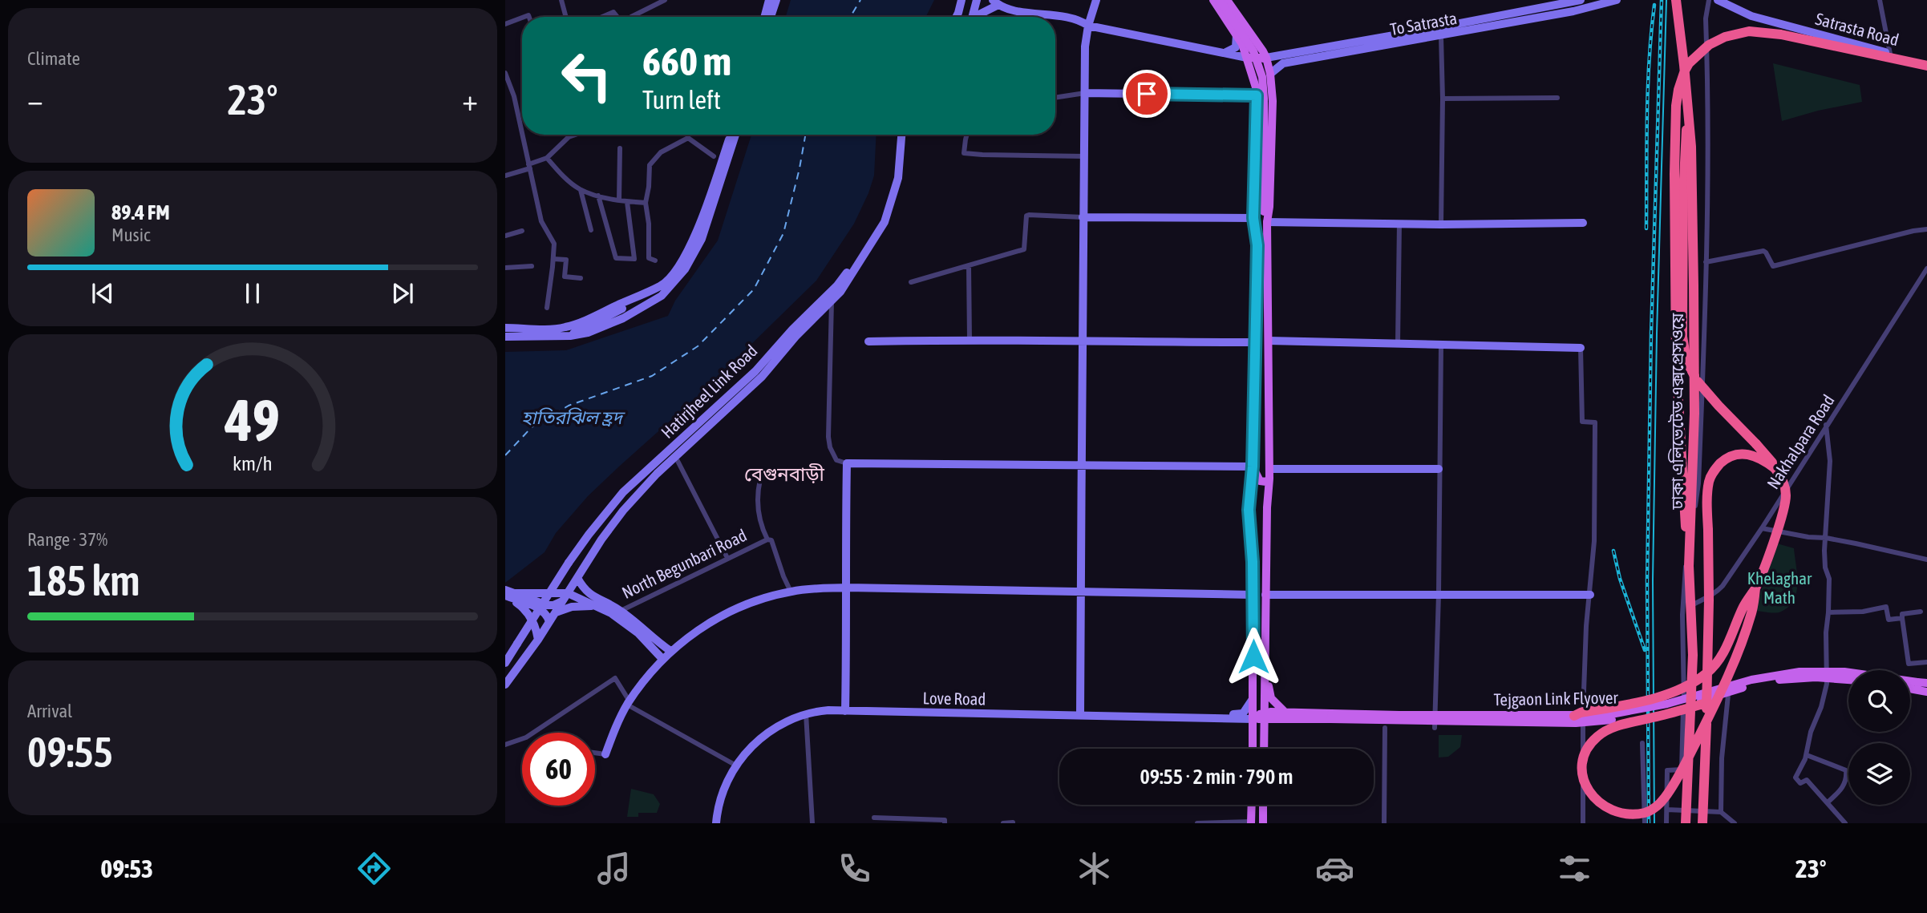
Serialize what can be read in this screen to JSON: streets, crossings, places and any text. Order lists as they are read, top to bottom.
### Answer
{
  "streets": {
    "highway": ["ঢাকা এলিভেটেড এক্সপ্রেসওয়ে"],
    "main road": ["Tejgaon Link Flyover"],
    "street": [
      "To Satrasta",
      "Satrasta Road",
      "Hatirjheel Link Road",
      "Nakhalpara Road",
      "North Begunbari Road",
      "Love Road"
    ]
  },
  "districts": ["বেগুনবাড়ী"],
  "water": ["হাতিরঝিল হ্রদ"],
  "parks": ["Khelaghar Math"],
  "page": {
    "tile": [
      "Climate",
      ["Range · 37%", "185 km"],
      ["Arrival", "09:55"]
    ],
    "turn": ["660 m", "Turn left"],
    "heat": ["−", "23°", "+"],
    "song": ["89.4 FM", "Music"],
    "limit": "60",
    "trip": "09:55 · 2 min · 790 m",
    "tabs": ["09:53", "23°"],
    "gauge": ["49", "km/h"]
  }
}
